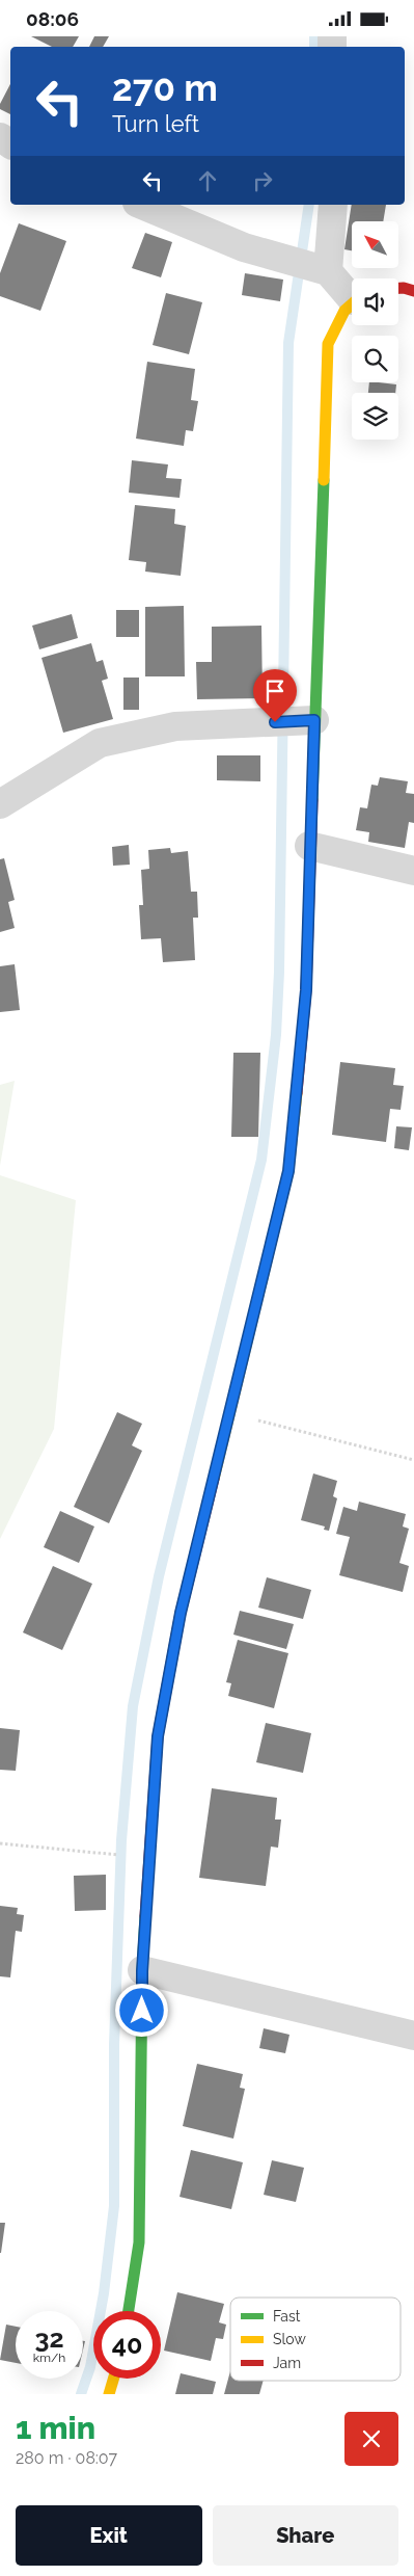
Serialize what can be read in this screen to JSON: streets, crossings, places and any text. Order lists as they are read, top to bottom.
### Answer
{
  "legend": ["Fast", "Slow", "Jam"],
  "north": "top left",
  "page": {
    "status": "08:06",
    "turn": ["270 m", "Turn left"],
    "speed": "32 km/h",
    "limit": "40",
    "heading": ["1 min", "280 m · 08:07"],
    "buttons": ["Exit", "Share"]
  }
}
